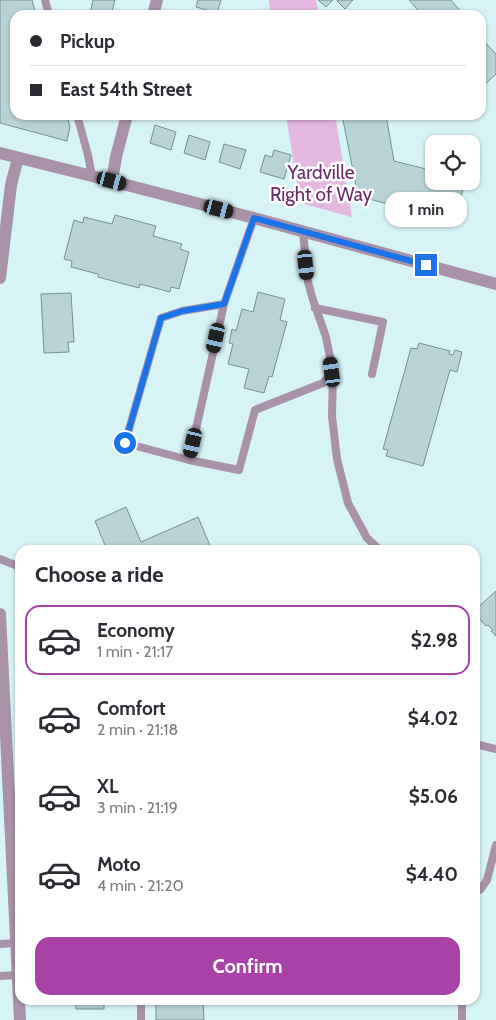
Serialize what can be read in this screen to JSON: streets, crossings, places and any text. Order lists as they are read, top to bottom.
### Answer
{
  "parks": ["Yardville Right of Way"],
  "page": {
    "banner": ["Pickup", "East 54th Street"],
    "bubble": "1 min",
    "heading": "Choose a ride",
    "list": [
      {
        "name": "Economy",
        "note": "1 min · 21:17",
        "value": "$2.98"
      },
      {
        "name": "Comfort",
        "note": "2 min · 21:18",
        "value": "$4.02"
      },
      {
        "name": "XL",
        "note": "3 min · 21:19",
        "value": "$5.06"
      },
      {
        "name": "Moto",
        "note": "4 min · 21:20",
        "value": "$4.40"
      }
    ],
    "buttons": "Confirm"
  }
}
